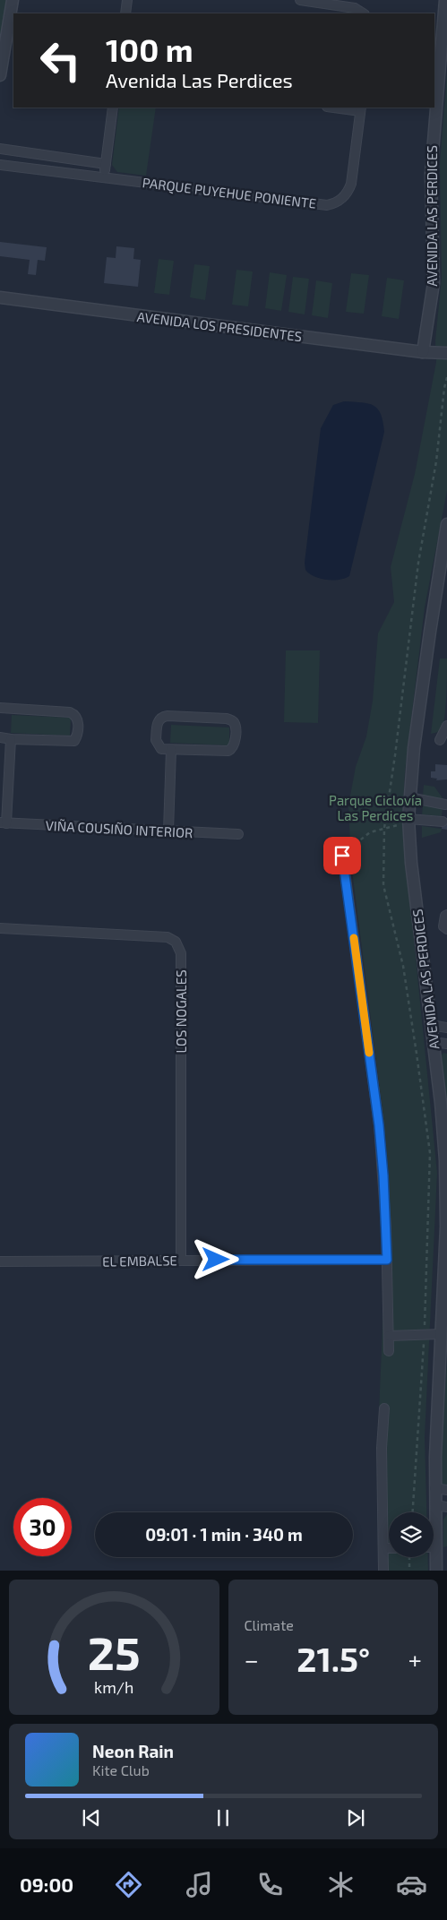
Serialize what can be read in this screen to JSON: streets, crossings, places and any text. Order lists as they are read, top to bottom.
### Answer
{
  "streets": {
    "street": [
      "PARQUE PUYEHUE PONIENTE",
      "AVENIDA LAS PERDICES",
      "AVENIDA LOS PRESIDENTES",
      "VIÑA COUSIÑO INTERIOR",
      "LOS NOGALES",
      "EL EMBALSE"
    ]
  },
  "crossings": [
    ["AVENIDA LAS PERDICES", "AVENIDA LOS PRESIDENTES"],
    ["LOS NOGALES", "EL EMBALSE"]
  ],
  "parks": ["Parque Ciclovía Las Perdices"],
  "page": {
    "turn": ["100 m", "Avenida Las Perdices"],
    "limit": "30",
    "trip": "09:01 · 1 min · 340 m",
    "tile": "Climate",
    "heat": ["−", "21.5°", "+"],
    "song": ["Neon Rain", "Kite Club"],
    "tabs": "09:00",
    "gauge": ["25", "km/h"]
  }
}
